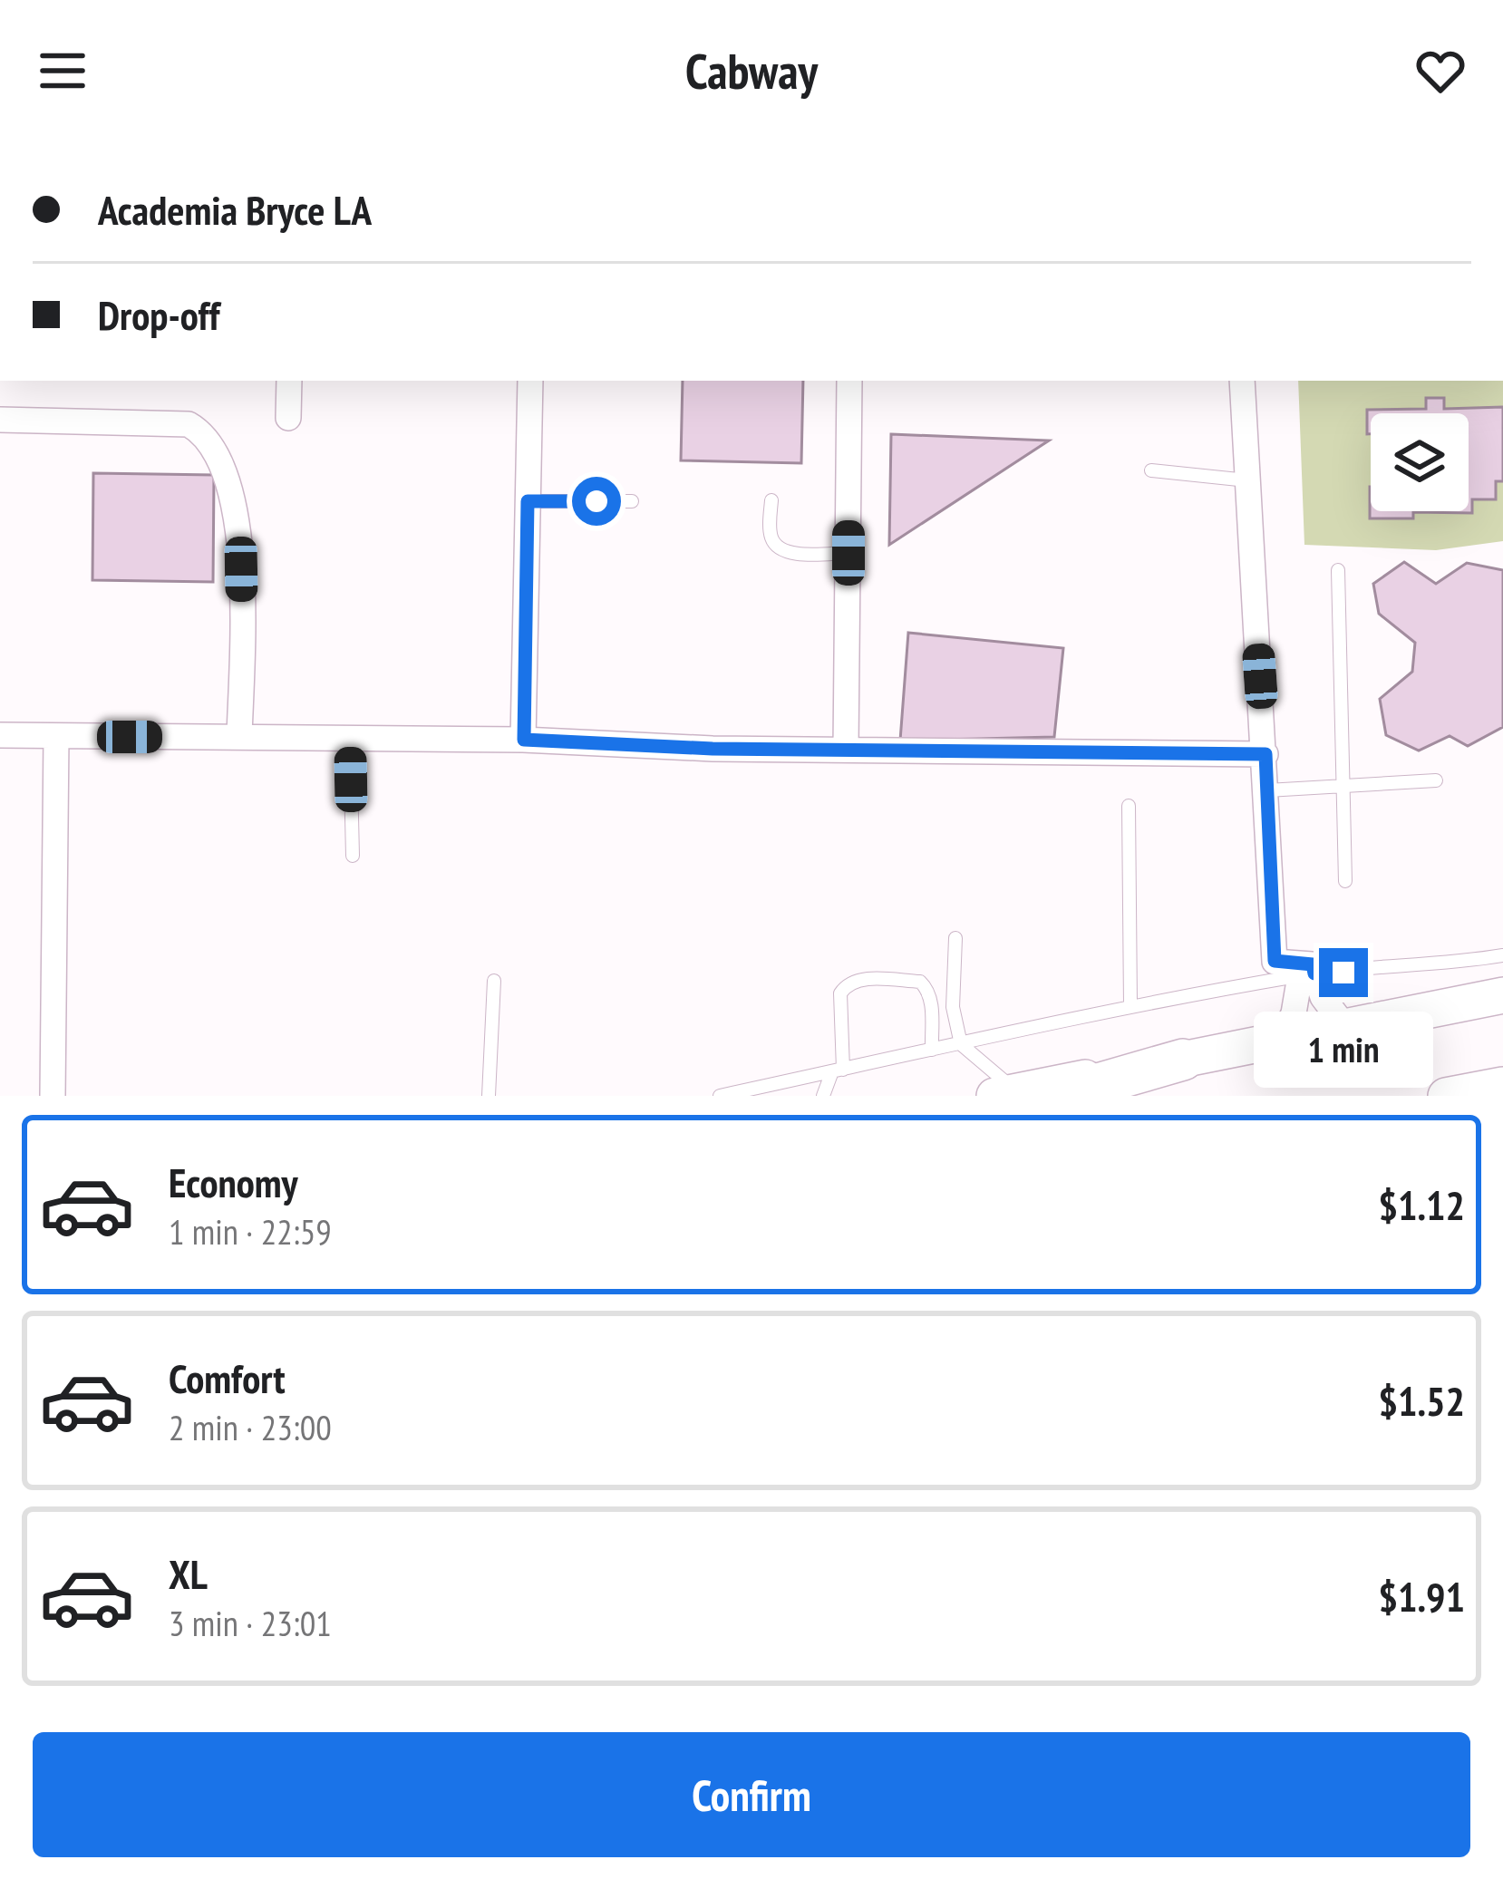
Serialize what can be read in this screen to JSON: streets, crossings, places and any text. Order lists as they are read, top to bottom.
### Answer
{
  "page": {
    "header": "Cabway",
    "banner": ["Academia Bryce LA", "Drop-off"],
    "bubble": "1 min",
    "list": [
      {
        "name": "Economy",
        "note": "1 min · 22:59",
        "value": "$1.12"
      },
      {
        "name": "Comfort",
        "note": "2 min · 23:00",
        "value": "$1.52"
      },
      {
        "name": "XL",
        "note": "3 min · 23:01",
        "value": "$1.91"
      }
    ],
    "buttons": "Confirm"
  }
}
